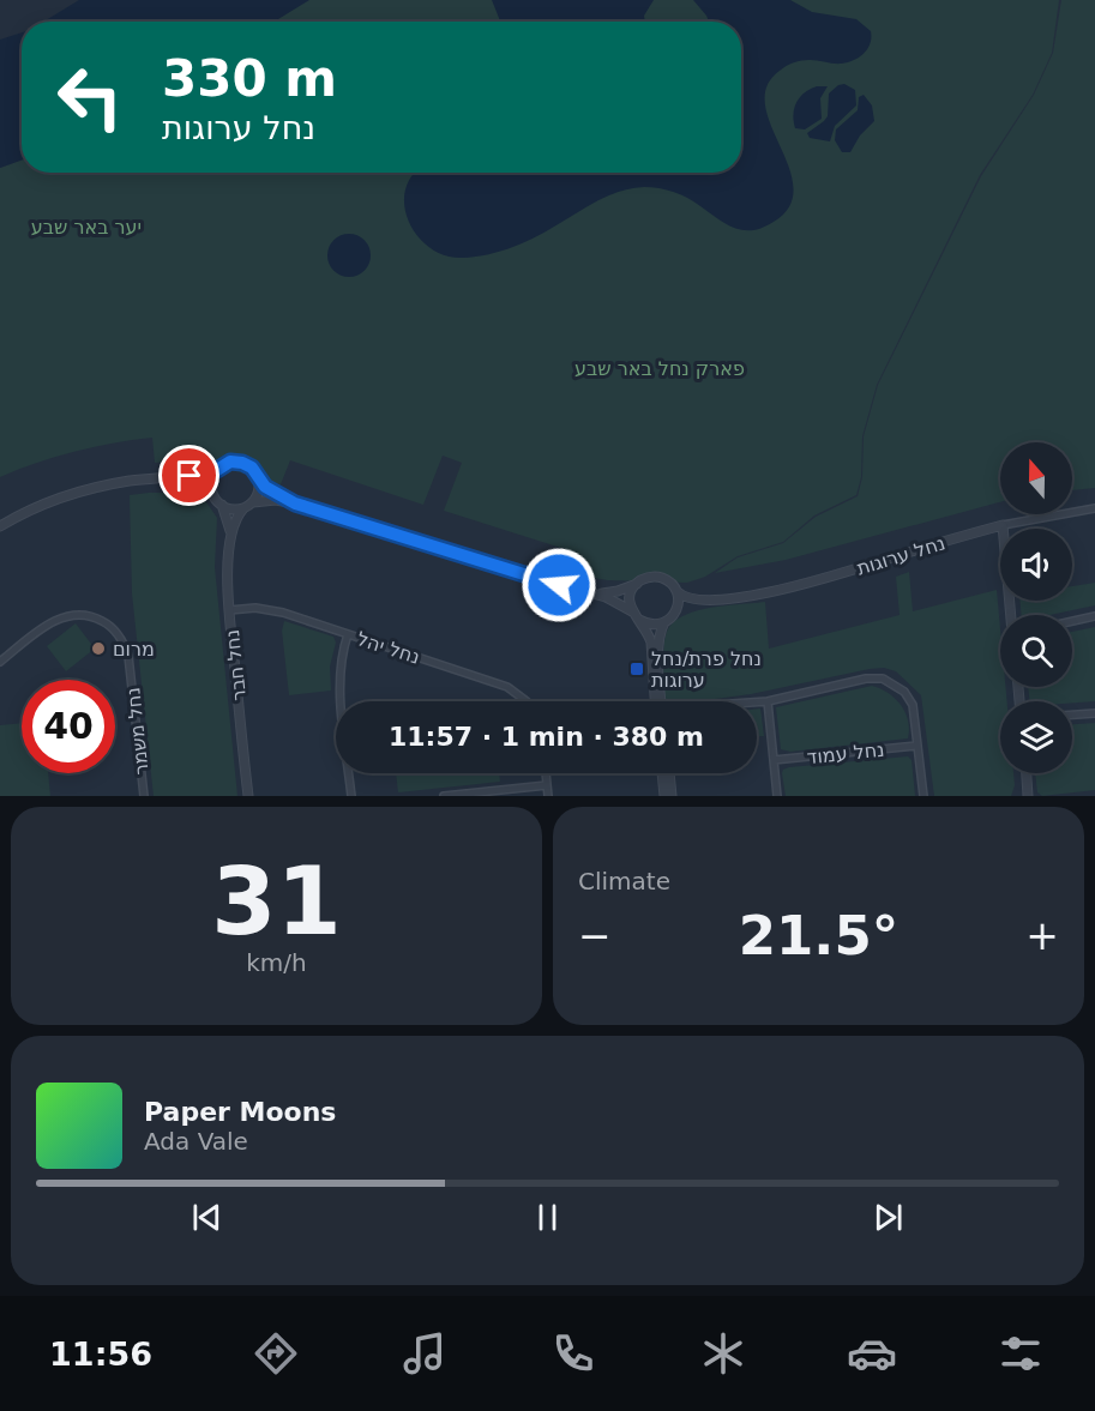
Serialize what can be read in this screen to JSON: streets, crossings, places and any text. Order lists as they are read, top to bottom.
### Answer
{
  "streets": {
    "street": [
      "נחל ערוגות",
      "נחל יהל",
      "נחל חבר",
      "נחל משמר",
      "נחל עמוד"
    ]
  },
  "crossings": [
    ["נחל יהל", "נחל חבר"]
  ],
  "parks": ["יער באר שבע", "פארק נחל באר שבע"],
  "places": {
    "other": ["מרום"],
    "transit": ["נחל פרת/נחל ערוגות"]
  },
  "north": "top",
  "page": {
    "turn": ["330 m", "נחל ערוגות"],
    "limit": "40",
    "trip": "11:57 · 1 min · 380 m",
    "tile": [
      ["31", "km/h"],
      "Climate"
    ],
    "heat": ["−", "21.5°", "+"],
    "song": ["Paper Moons", "Ada Vale"],
    "tabs": "11:56"
  }
}
